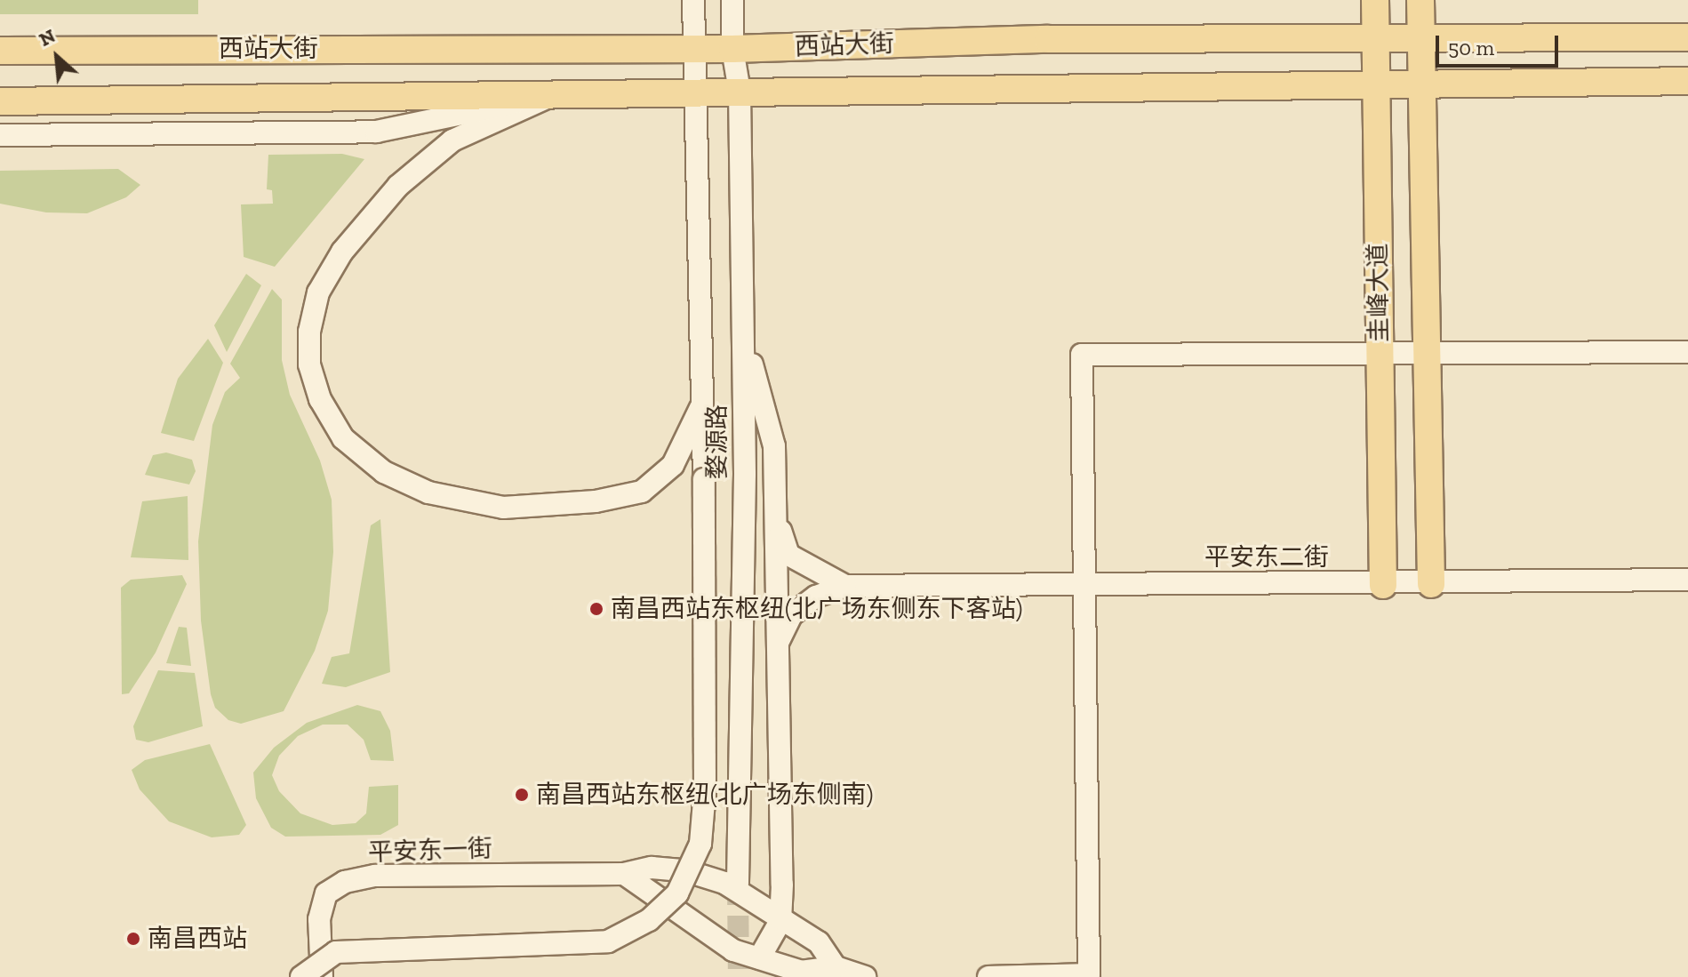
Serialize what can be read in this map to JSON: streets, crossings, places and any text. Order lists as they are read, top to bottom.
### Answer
{
  "streets": {
    "main road": ["西站大街", "圭峰大道"],
    "street": ["婺源路", "平安东二街", "平安东一街"]
  },
  "crossings": [
    ["西站大街", "圭峰大道"],
    ["西站大街", "婺源路"],
    ["圭峰大道", "平安东二街"]
  ],
  "places": ["南昌西站东枢纽(北广场东侧东下客站)", "南昌西站东枢纽(北广场东侧南)", "南昌西站"],
  "scale_bar": "50 m",
  "north": "top left"
}
